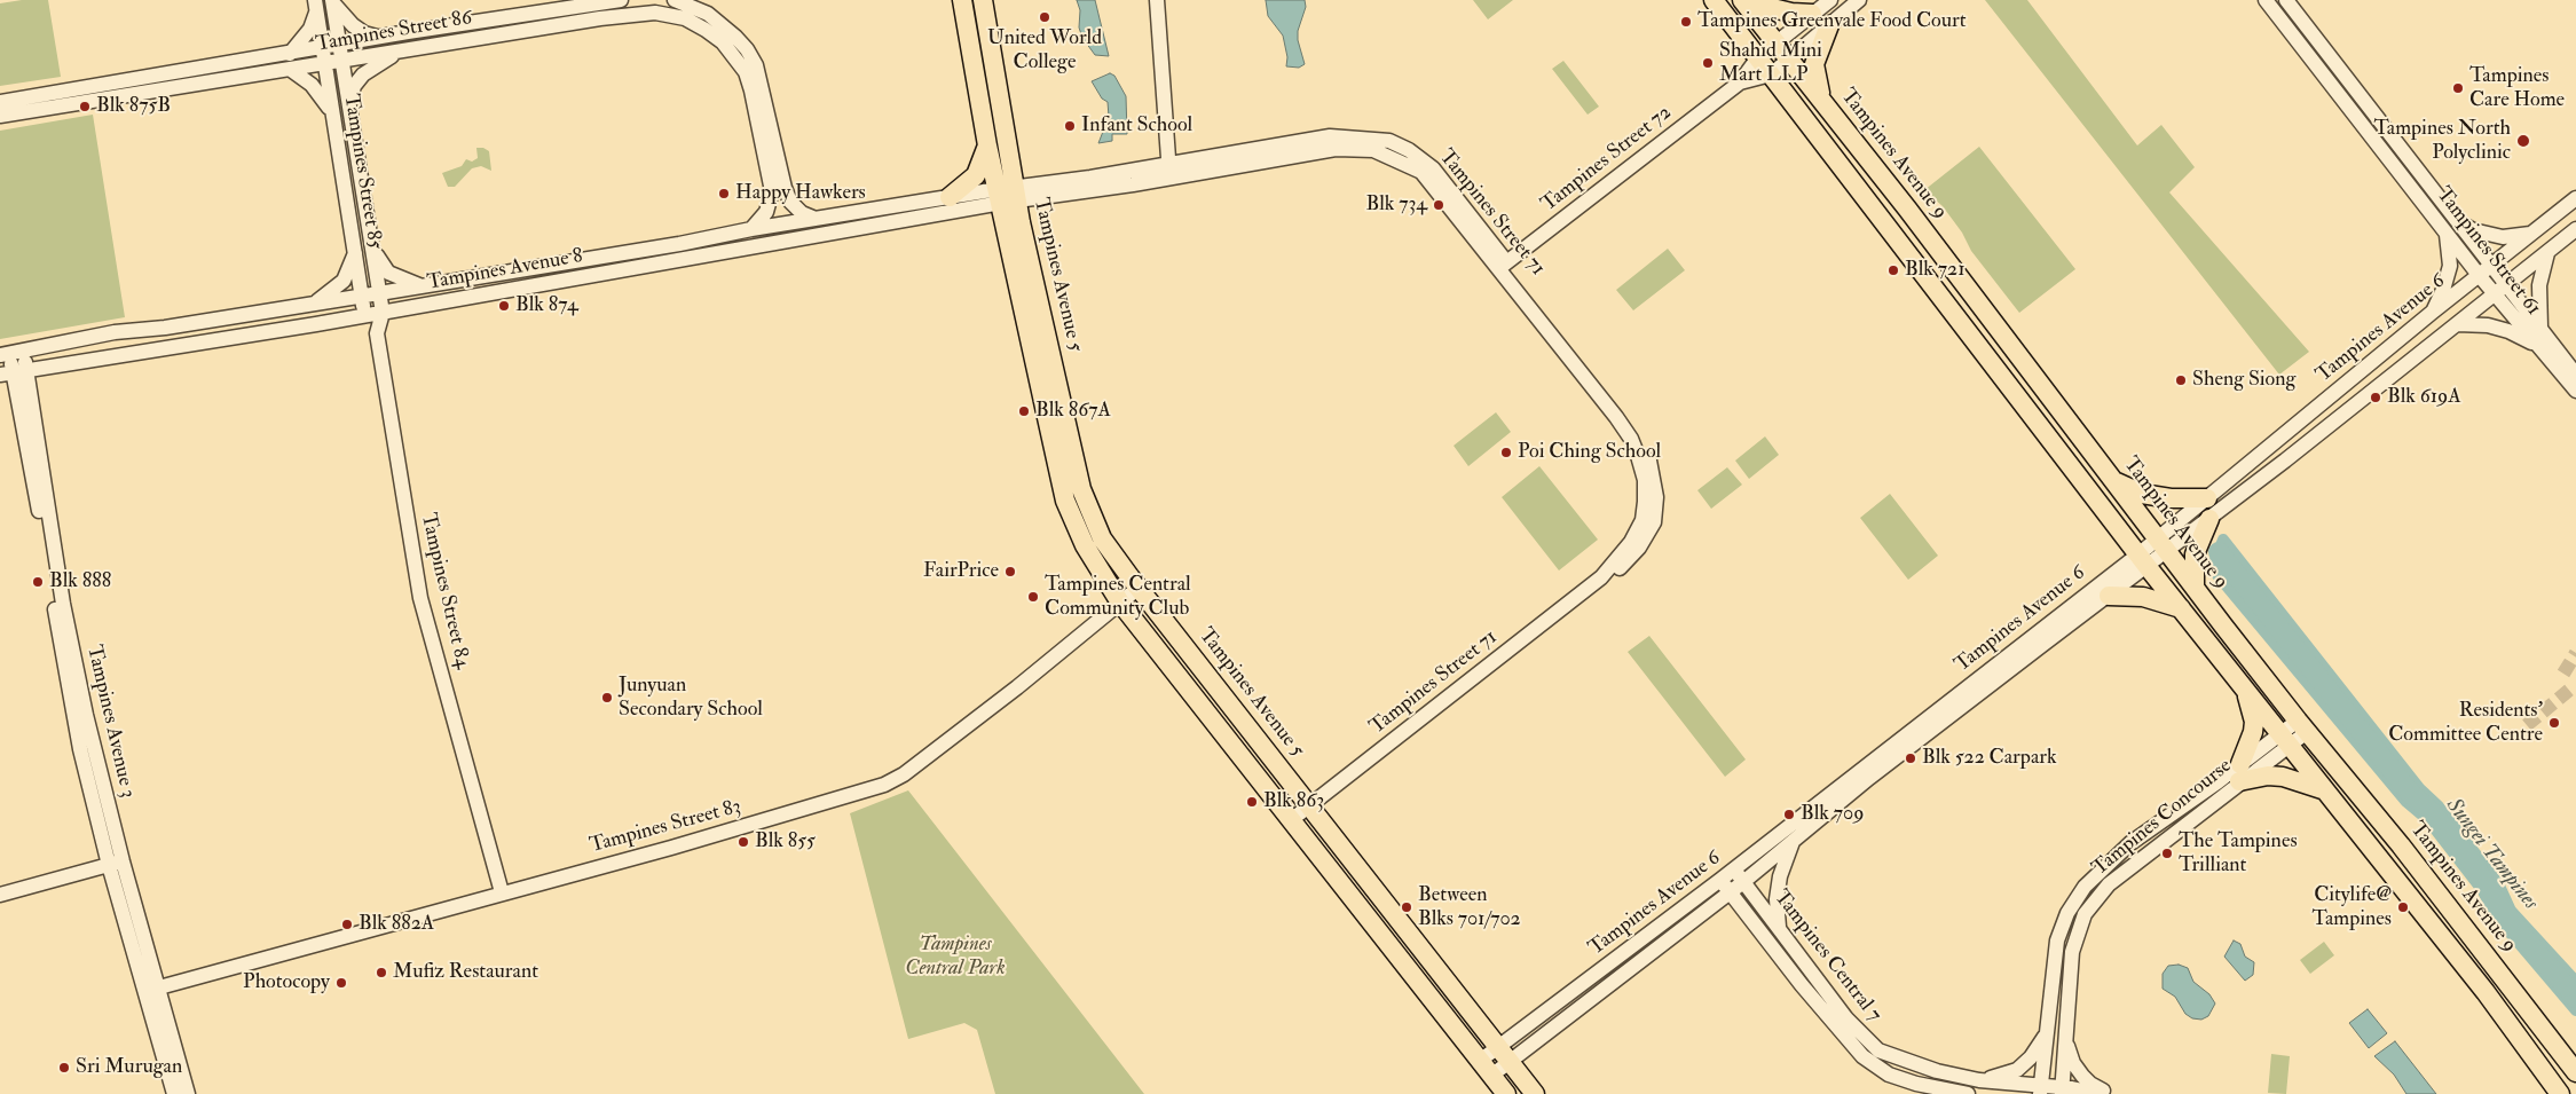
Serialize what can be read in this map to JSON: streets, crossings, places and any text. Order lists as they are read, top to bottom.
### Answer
{
  "streets": {
    "main road": ["Tampines Avenue 9", "Tampines Avenue 5"],
    "street": [
      "Tampines Street 86",
      "Tampines Street 72",
      "Tampines Street 85",
      "Tampines Street 71",
      "Tampines Street 61",
      "Tampines Avenue 8",
      "Tampines Avenue 6",
      "Tampines Street 84",
      "Tampines Avenue 3",
      "Tampines Concourse",
      "Tampines Street 83",
      "Tampines Central 7"
    ]
  },
  "crossings": [
    ["Tampines Street 86", "Tampines Street 85"],
    ["Tampines Street 86", "Tampines Avenue 8"],
    ["Tampines Avenue 9", "Tampines Street 72"],
    ["Tampines Avenue 9", "Tampines Avenue 6"],
    ["Tampines Avenue 9", "Tampines Concourse"],
    ["Tampines Street 72", "Tampines Street 71"],
    ["Tampines Street 85", "Tampines Avenue 8"],
    ["Tampines Street 85", "Tampines Street 84"],
    ["Tampines Street 71", "Tampines Avenue 8"],
    ["Tampines Street 71", "Tampines Avenue 5"],
    ["Tampines Street 61", "Tampines Avenue 6"],
    ["Tampines Avenue 8", "Tampines Avenue 5"],
    ["Tampines Avenue 8", "Tampines Street 84"],
    ["Tampines Avenue 8", "Tampines Avenue 3"],
    ["Tampines Avenue 5", "Tampines Avenue 6"],
    ["Tampines Avenue 5", "Tampines Street 83"],
    ["Tampines Avenue 6", "Tampines Central 7"],
    ["Tampines Street 84", "Tampines Street 83"],
    ["Tampines Avenue 3", "Tampines Street 83"],
    ["Tampines Concourse", "Tampines Central 7"]
  ],
  "water": ["Sungei Tampines"],
  "parks": ["Tampines Central Park"],
  "places": [
    "United World College",
    "Tampines Greenvale Food Court",
    "Shahid Mini Mart LLP",
    "Tampines Care Home",
    "Blk 875B",
    "Infant School",
    "Tampines North Polyclinic",
    "Happy Hawkers",
    "Blk 734",
    "Blk 721",
    "Blk 874",
    "Sheng Siong",
    "Blk 619A",
    "Blk 867A",
    "Poi Ching School",
    "FairPrice",
    "Blk 888",
    "Tampines Central Community Club",
    "Junyuan Secondary School",
    "Residents' Committee Centre",
    "Blk 522 Carpark",
    "Blk 863",
    "Blk 709",
    "Blk 855",
    "The Tampines Trilliant",
    "Between Blks 701/702",
    "Citylife@ Tampines",
    "Blk 882A",
    "Mufiz Restaurant",
    "Photocopy",
    "Sri Murugan"
  ]
}
